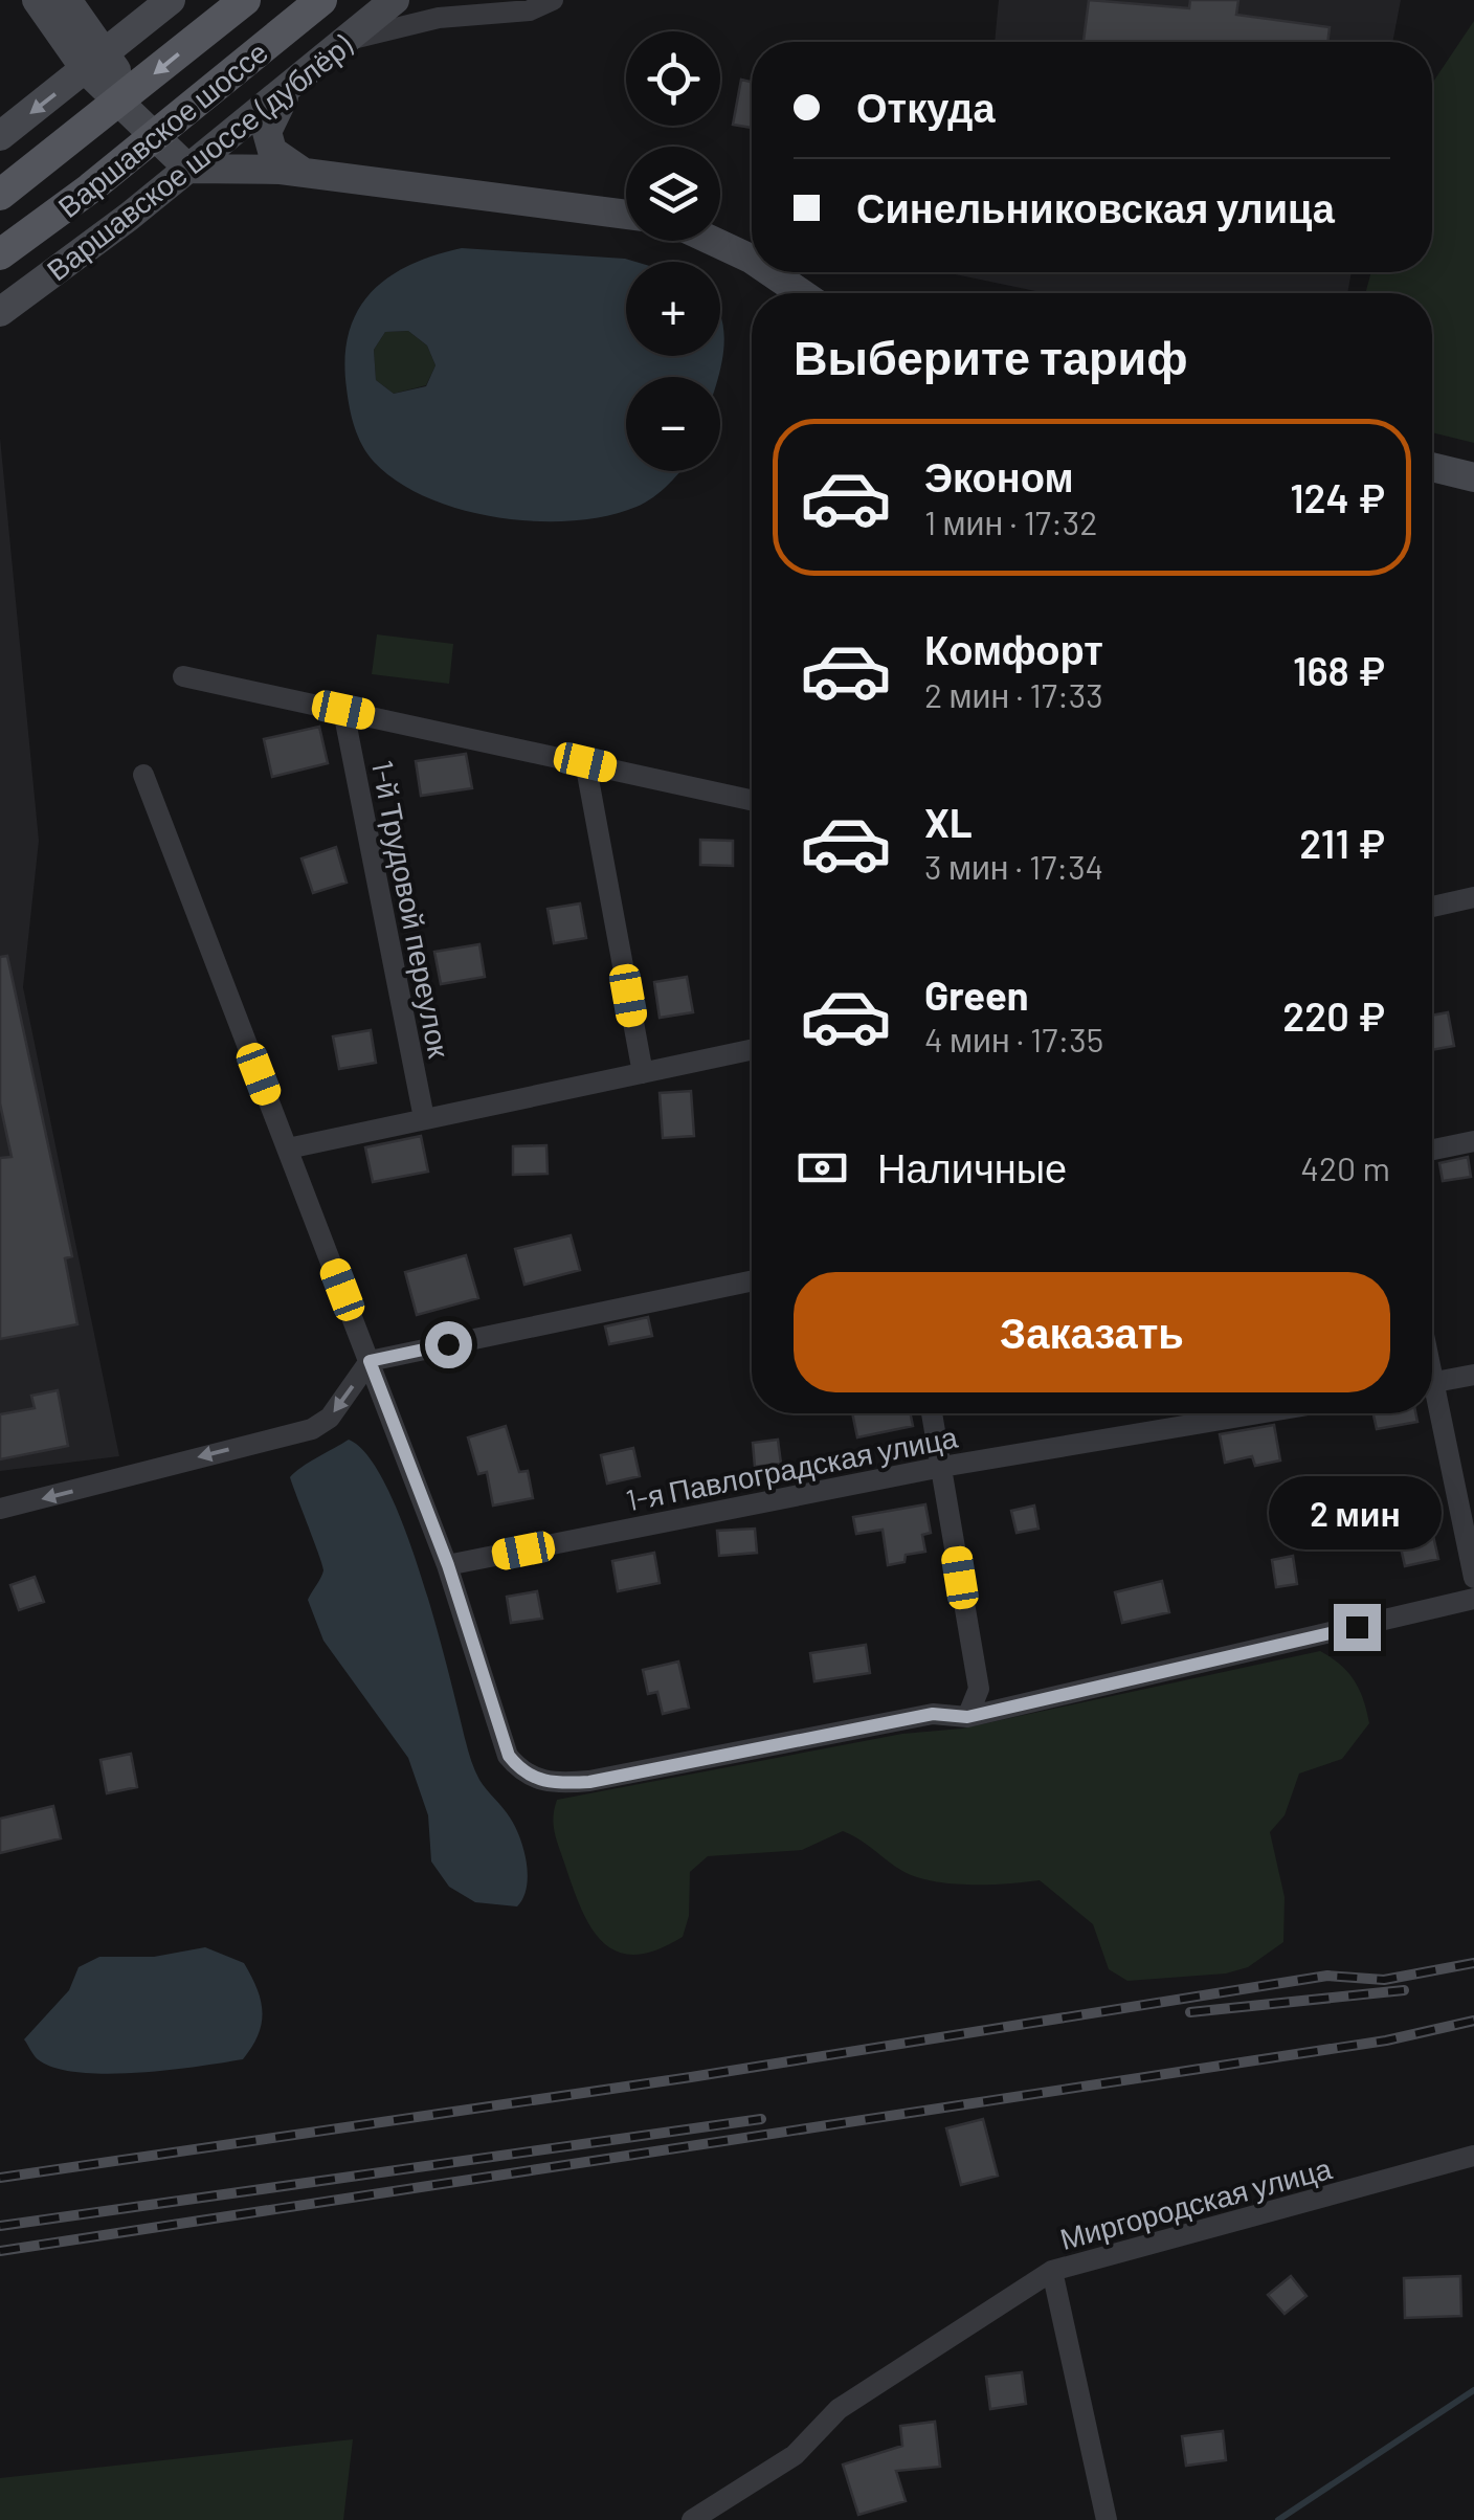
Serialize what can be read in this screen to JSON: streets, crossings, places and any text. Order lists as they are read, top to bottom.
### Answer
{
  "streets": {
    "main road": ["Варшавское шоссе", "Варшавское шоссе (дублёр)"],
    "street": ["1-й Трудовой переулок", "1-я Павлоградская улица", "Миргородская улица"]
  },
  "page": {
    "map_buttons": ["+", "−"],
    "banner": ["Откуда", "Синельниковская улица"],
    "heading": "Выберите тариф",
    "list": [
      {
        "name": "Эконом",
        "note": "1 мин · 17:32",
        "value": "124 ₽"
      },
      {
        "name": "Комфорт",
        "note": "2 мин · 17:33",
        "value": "168 ₽"
      },
      {
        "name": "XL",
        "note": "3 мин · 17:34",
        "value": "211 ₽"
      },
      {
        "name": "Green",
        "note": "4 мин · 17:35",
        "value": "220 ₽"
      }
    ],
    "pay": ["Наличные", "420 m"],
    "buttons": "Заказать",
    "bubble": "2 мин"
  }
}
